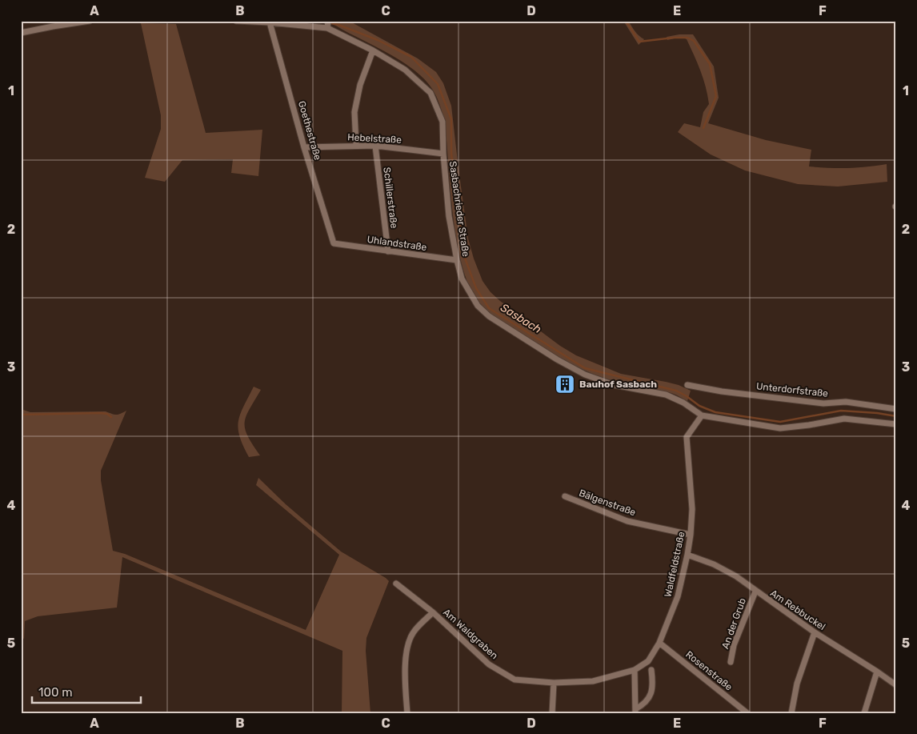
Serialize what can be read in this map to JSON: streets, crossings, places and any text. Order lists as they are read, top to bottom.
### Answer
{
  "streets": {
    "street": [
      "Goethestraße",
      "Hebelstraße",
      "Schillerstraße",
      "Sasbachrieder Straße",
      "Uhlandstraße",
      "Unterdorfstraße",
      "Bälgenstraße",
      "Waldfeldstraße",
      "Am Rebbuckel",
      "An der Grub",
      "Am Waldgraben",
      "Rosenstraße"
    ]
  },
  "crossings": [
    ["Goethestraße", "Hebelstraße"],
    ["Goethestraße", "Sasbachrieder Straße"],
    ["Goethestraße", "Uhlandstraße"],
    ["Hebelstraße", "Schillerstraße"],
    ["Hebelstraße", "Sasbachrieder Straße"],
    ["Schillerstraße", "Uhlandstraße"],
    ["Sasbachrieder Straße", "Uhlandstraße"],
    ["Sasbachrieder Straße", "Waldfeldstraße"],
    ["Bälgenstraße", "Waldfeldstraße"],
    ["Waldfeldstraße", "Am Rebbuckel"],
    ["Waldfeldstraße", "Am Waldgraben"],
    ["Waldfeldstraße", "Rosenstraße"],
    ["Am Rebbuckel", "An der Grub"]
  ],
  "water": ["Sasbach"],
  "places": {
    "building": ["Bauhof Sasbach"]
  },
  "scale_bar": "100 m",
  "grid": {
    "columns": [
      "A",
      "B",
      "C",
      "D",
      "E",
      "F"
    ],
    "rows": [
      "1",
      "2",
      "3",
      "4",
      "5"
    ]
  }
}
